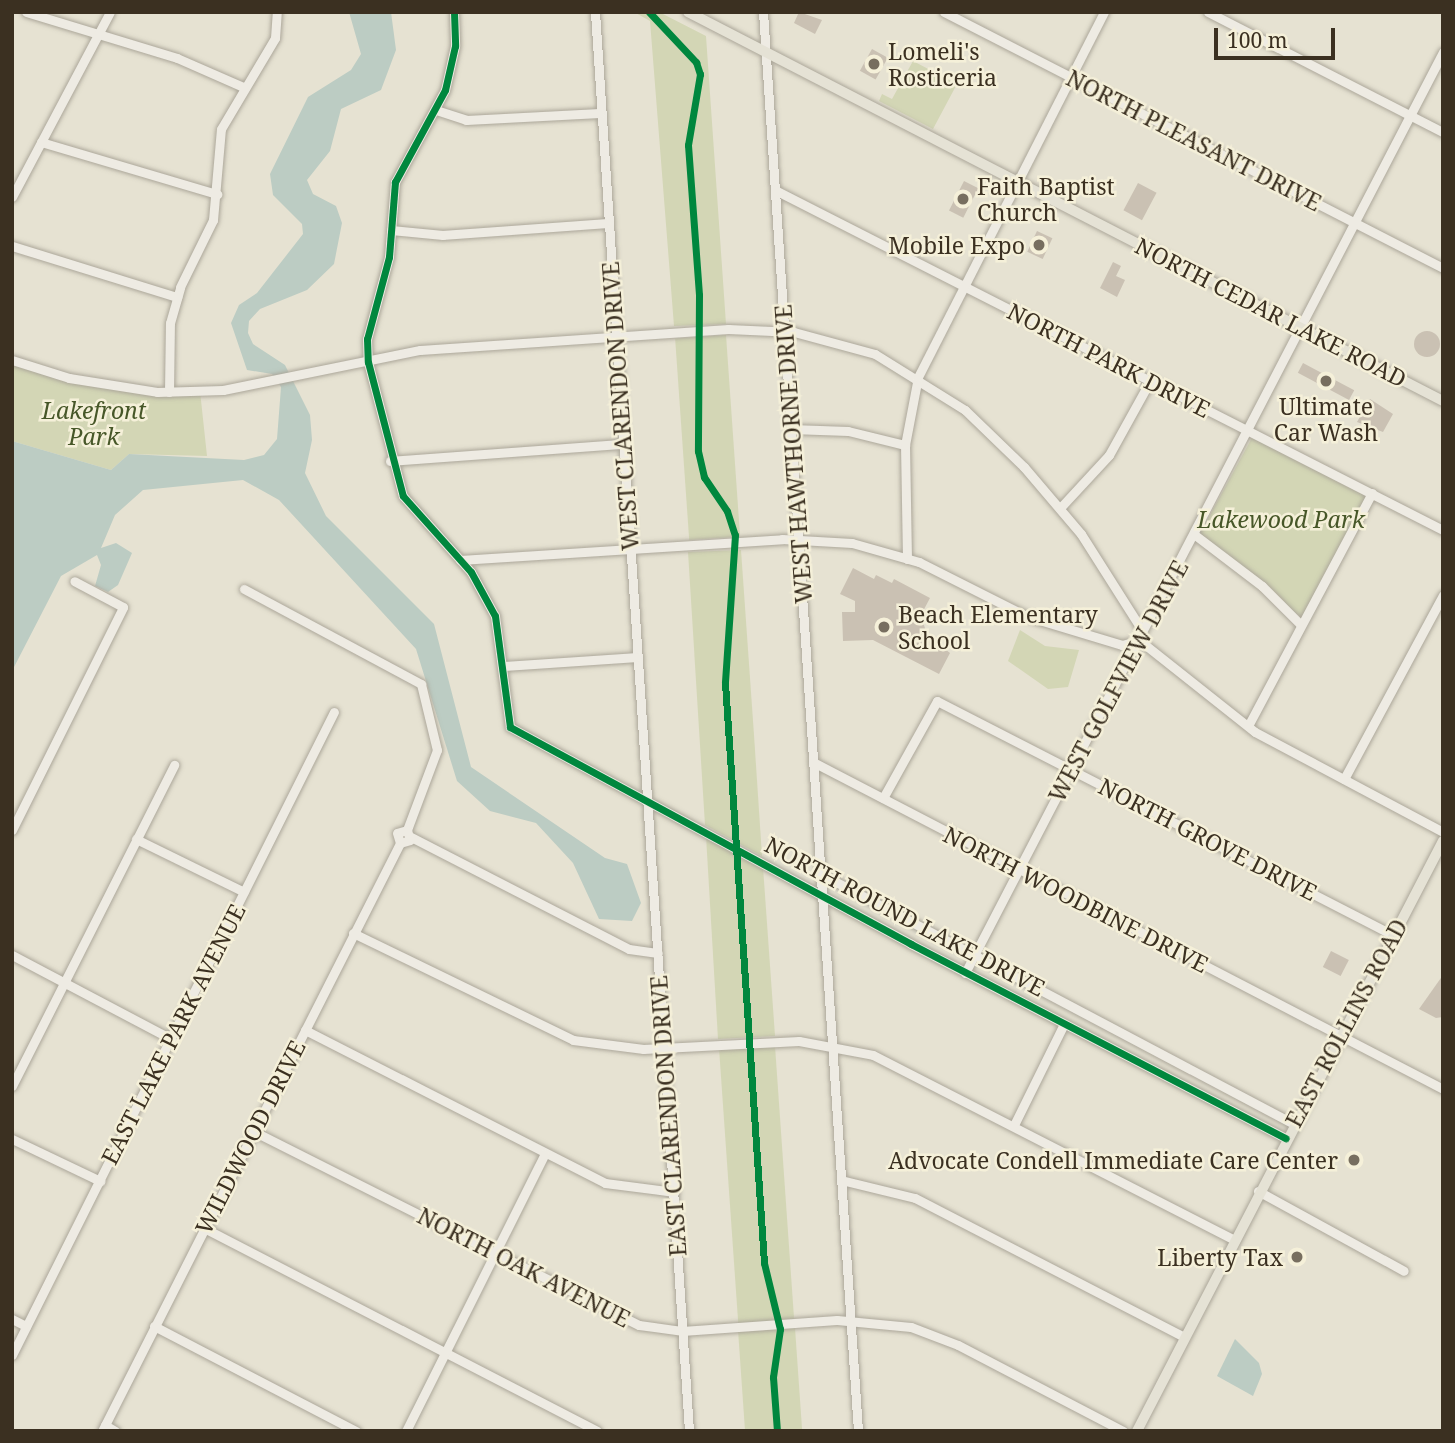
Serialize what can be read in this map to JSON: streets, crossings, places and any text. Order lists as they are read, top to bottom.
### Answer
{
  "streets": {
    "main road": ["NORTH CEDAR LAKE ROAD", "EAST ROLLINS ROAD"],
    "street": [
      "NORTH PLEASANT DRIVE",
      "NORTH PARK DRIVE",
      "WEST CLARENDON DRIVE",
      "WEST HAWTHORNE DRIVE",
      "WEST GOLFVIEW DRIVE",
      "NORTH GROVE DRIVE",
      "NORTH WOODBINE DRIVE",
      "NORTH ROUND LAKE DRIVE",
      "EAST LAKE PARK AVENUE",
      "EAST CLARENDON DRIVE",
      "WILDWOOD DRIVE",
      "NORTH OAK AVENUE"
    ]
  },
  "crossings": [
    ["NORTH PLEASANT DRIVE", "WEST GOLFVIEW DRIVE"],
    ["NORTH CEDAR LAKE ROAD", "WEST HAWTHORNE DRIVE"],
    ["NORTH CEDAR LAKE ROAD", "WEST GOLFVIEW DRIVE"],
    ["NORTH PARK DRIVE", "WEST HAWTHORNE DRIVE"],
    ["NORTH PARK DRIVE", "WEST GOLFVIEW DRIVE"],
    ["WEST CLARENDON DRIVE", "NORTH ROUND LAKE DRIVE"],
    ["WEST CLARENDON DRIVE", "EAST CLARENDON DRIVE"],
    ["WEST HAWTHORNE DRIVE", "NORTH WOODBINE DRIVE"],
    ["WEST HAWTHORNE DRIVE", "NORTH ROUND LAKE DRIVE"],
    ["WEST HAWTHORNE DRIVE", "NORTH OAK AVENUE"],
    ["WEST GOLFVIEW DRIVE", "NORTH GROVE DRIVE"],
    ["WEST GOLFVIEW DRIVE", "NORTH WOODBINE DRIVE"],
    ["WEST GOLFVIEW DRIVE", "NORTH ROUND LAKE DRIVE"],
    ["NORTH GROVE DRIVE", "NORTH WOODBINE DRIVE"],
    ["NORTH GROVE DRIVE", "EAST ROLLINS ROAD"],
    ["NORTH WOODBINE DRIVE", "EAST ROLLINS ROAD"],
    ["NORTH ROUND LAKE DRIVE", "EAST ROLLINS ROAD"],
    ["NORTH ROUND LAKE DRIVE", "EAST CLARENDON DRIVE"],
    ["EAST CLARENDON DRIVE", "NORTH OAK AVENUE"],
    ["WILDWOOD DRIVE", "NORTH OAK AVENUE"]
  ],
  "parks": ["Lakefront Park", "Lakewood Park"],
  "places": [
    "Lomeli's Rosticeria",
    "Faith Baptist Church",
    "Mobile Expo",
    "Ultimate Car Wash",
    "Beach Elementary School",
    "Advocate Condell Immediate Care Center",
    "Liberty Tax"
  ],
  "scale_bar": "100 m"
}
